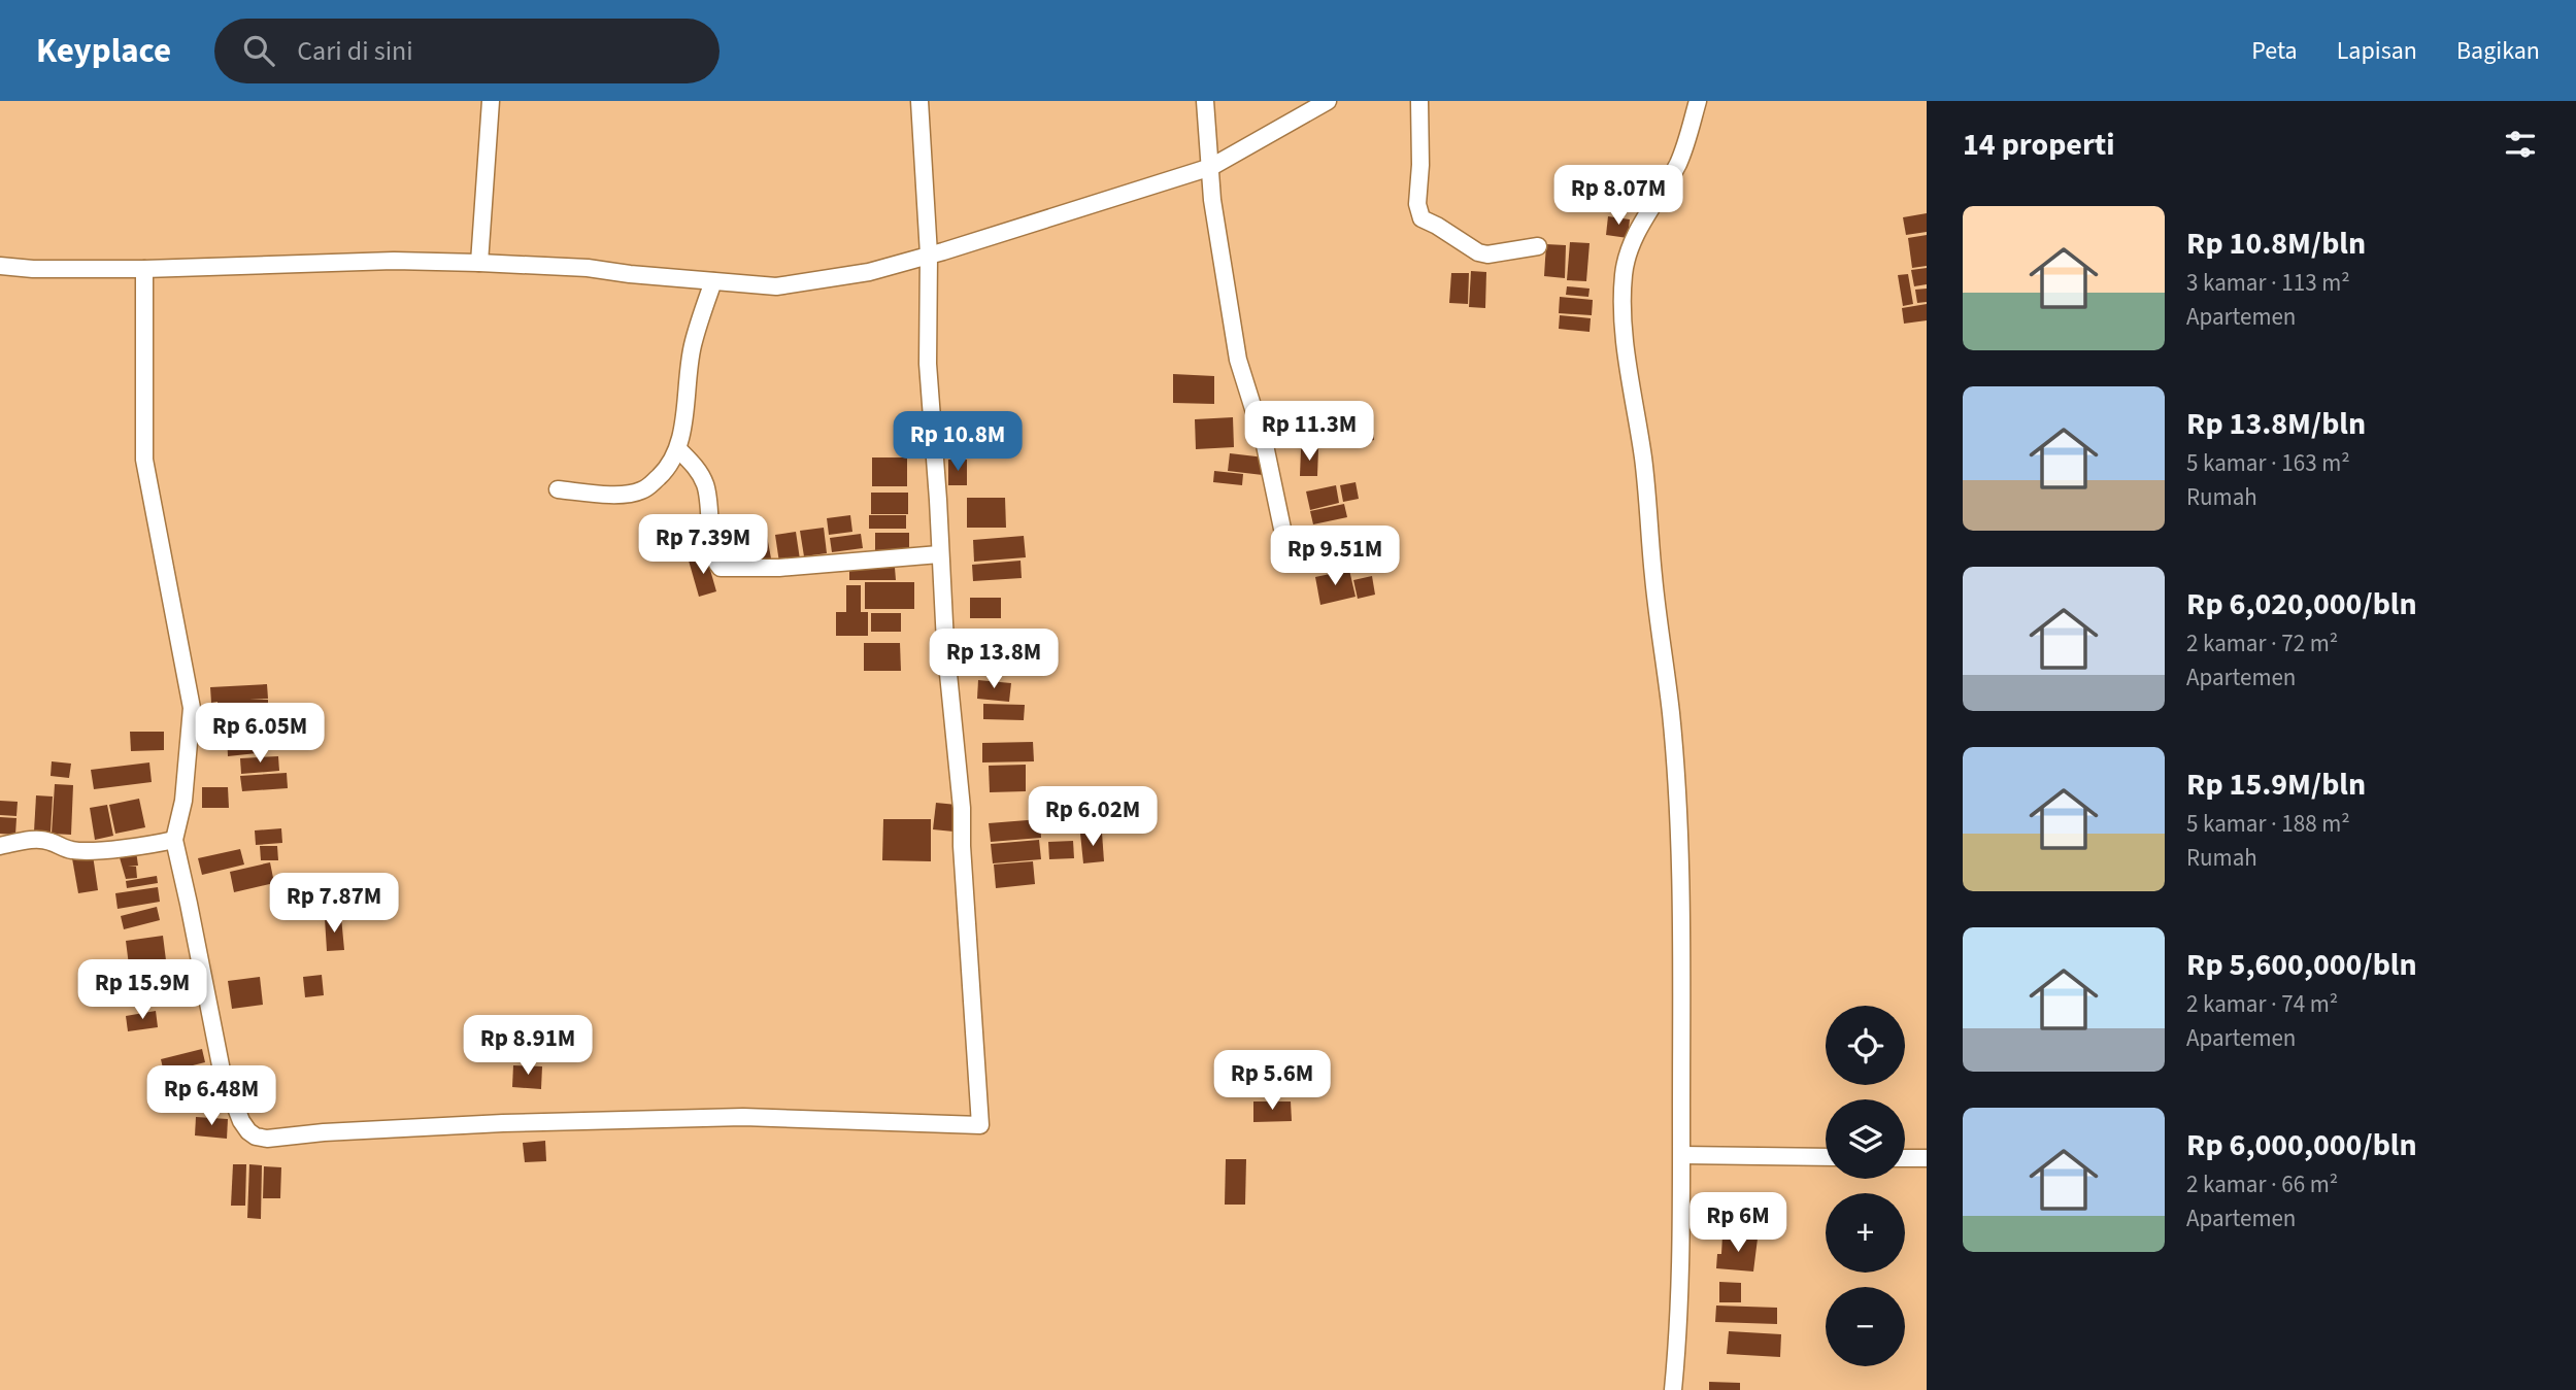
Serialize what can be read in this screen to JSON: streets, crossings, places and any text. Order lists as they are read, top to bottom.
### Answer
{
  "page": {
    "header": "Keyplace",
    "search": "Cari di sini",
    "nav": ["Peta", "Lapisan", "Bagikan"],
    "heading": "14 properti",
    "price": [
      "Rp 8.07M",
      "Rp 11.3M",
      "Rp 10.8M",
      "Rp 7.39M",
      "Rp 9.51M",
      "Rp 13.8M",
      "Rp 6.05M",
      "Rp 6.02M",
      "Rp 7.87M",
      "Rp 15.9M",
      "Rp 8.91M",
      "Rp 5.6M",
      "Rp 6.48M",
      "Rp 6M"
    ],
    "list": [
      {
        "name": "Rp 10.8M/bln",
        "note": "3 kamar · 113 m² · Apartemen"
      },
      {
        "name": "Rp 13.8M/bln",
        "note": "5 kamar · 163 m² · Rumah"
      },
      {
        "name": "Rp 6,020,000/bln",
        "note": "2 kamar · 72 m² · Apartemen"
      },
      {
        "name": "Rp 15.9M/bln",
        "note": "5 kamar · 188 m² · Rumah"
      },
      {
        "name": "Rp 5,600,000/bln",
        "note": "2 kamar · 74 m² · Apartemen"
      },
      {
        "name": "Rp 6,000,000/bln",
        "note": "2 kamar · 66 m² · Apartemen"
      }
    ],
    "map_buttons": ["+", "−"]
  }
}
